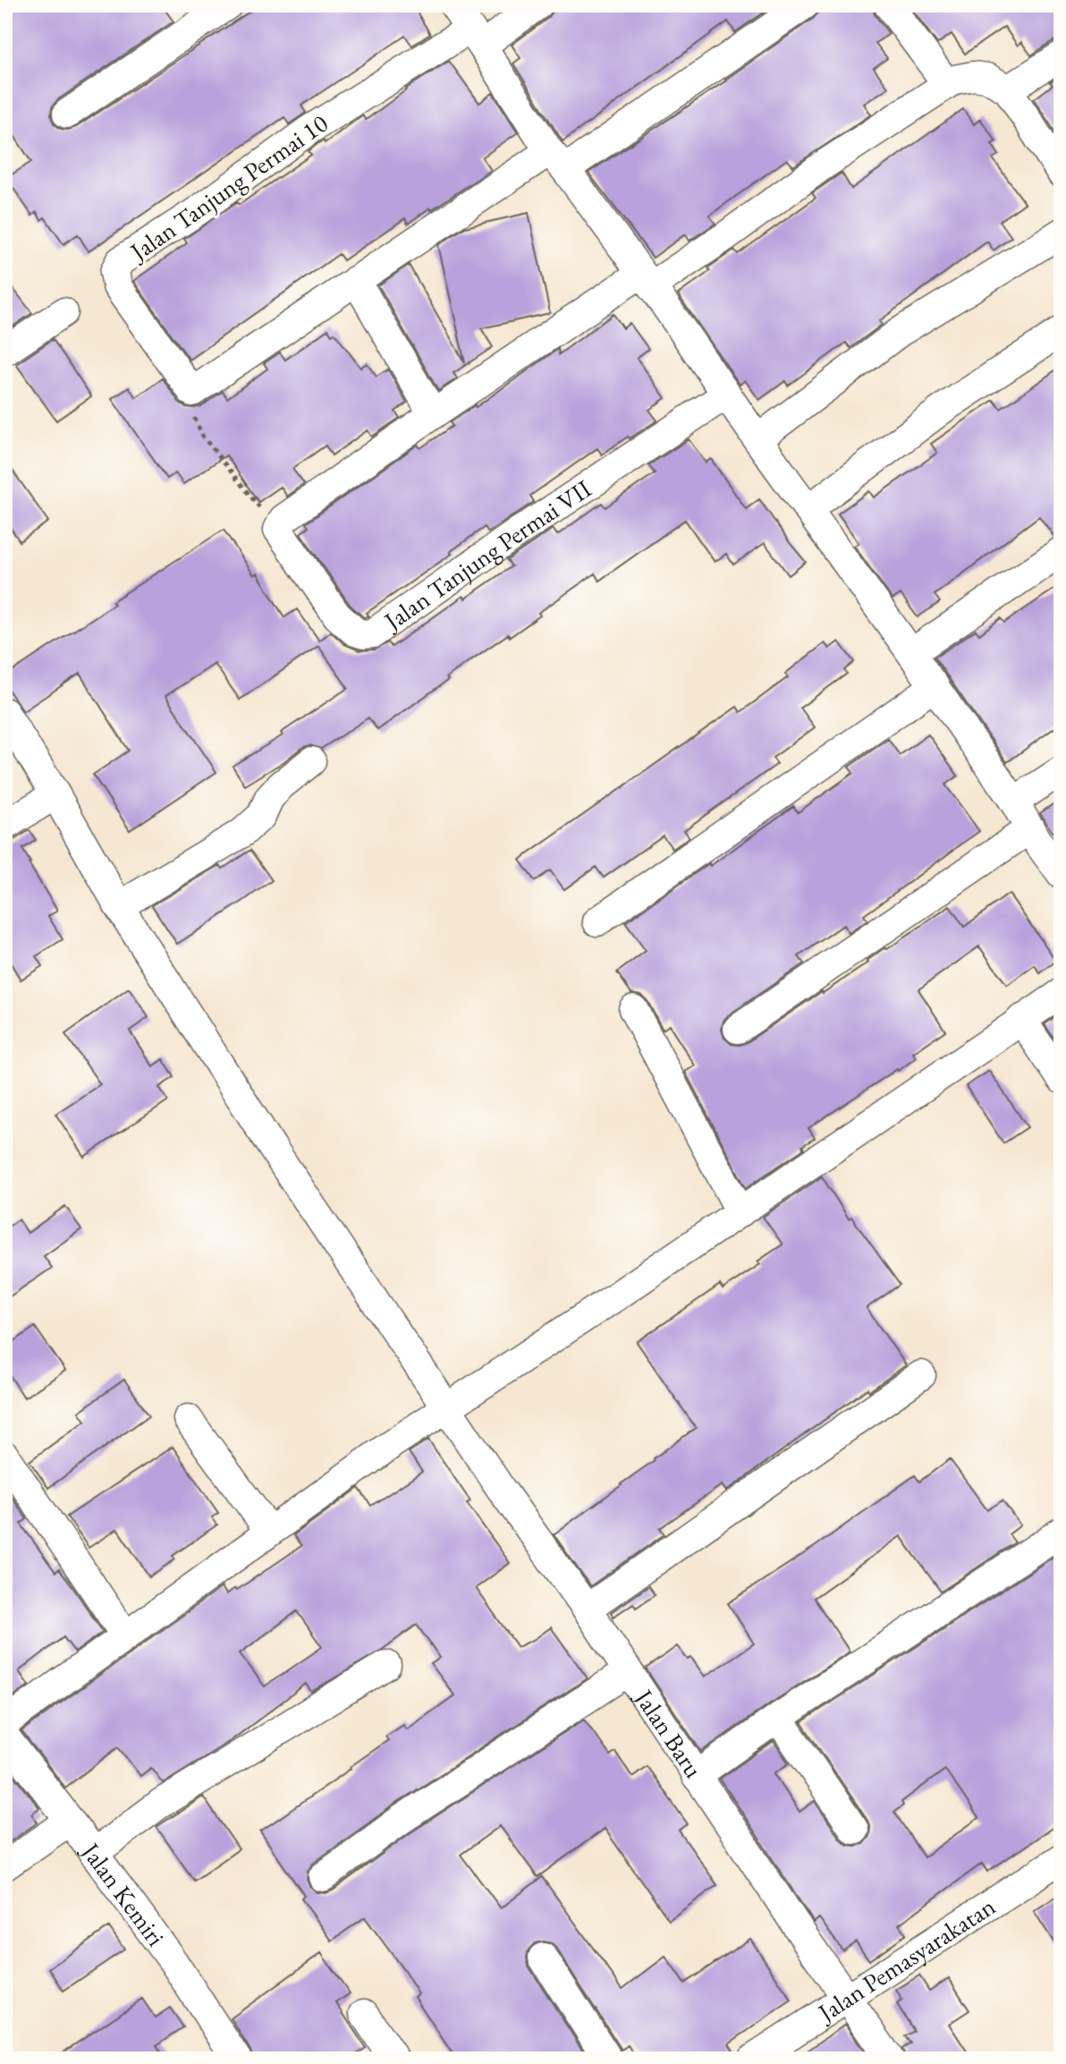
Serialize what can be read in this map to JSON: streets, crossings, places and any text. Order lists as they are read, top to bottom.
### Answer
{
  "streets": {
    "street": [
      "Jalan Tanjung Permai 10",
      "Jalan Tanjung Permai VII",
      "Jalan Baru",
      "Jalan Kemiri",
      "Jalan Pemasyarakatan"
    ]
  },
  "crossings": [
    ["Jalan Baru", "Jalan Pemasyarakatan"]
  ]
}
